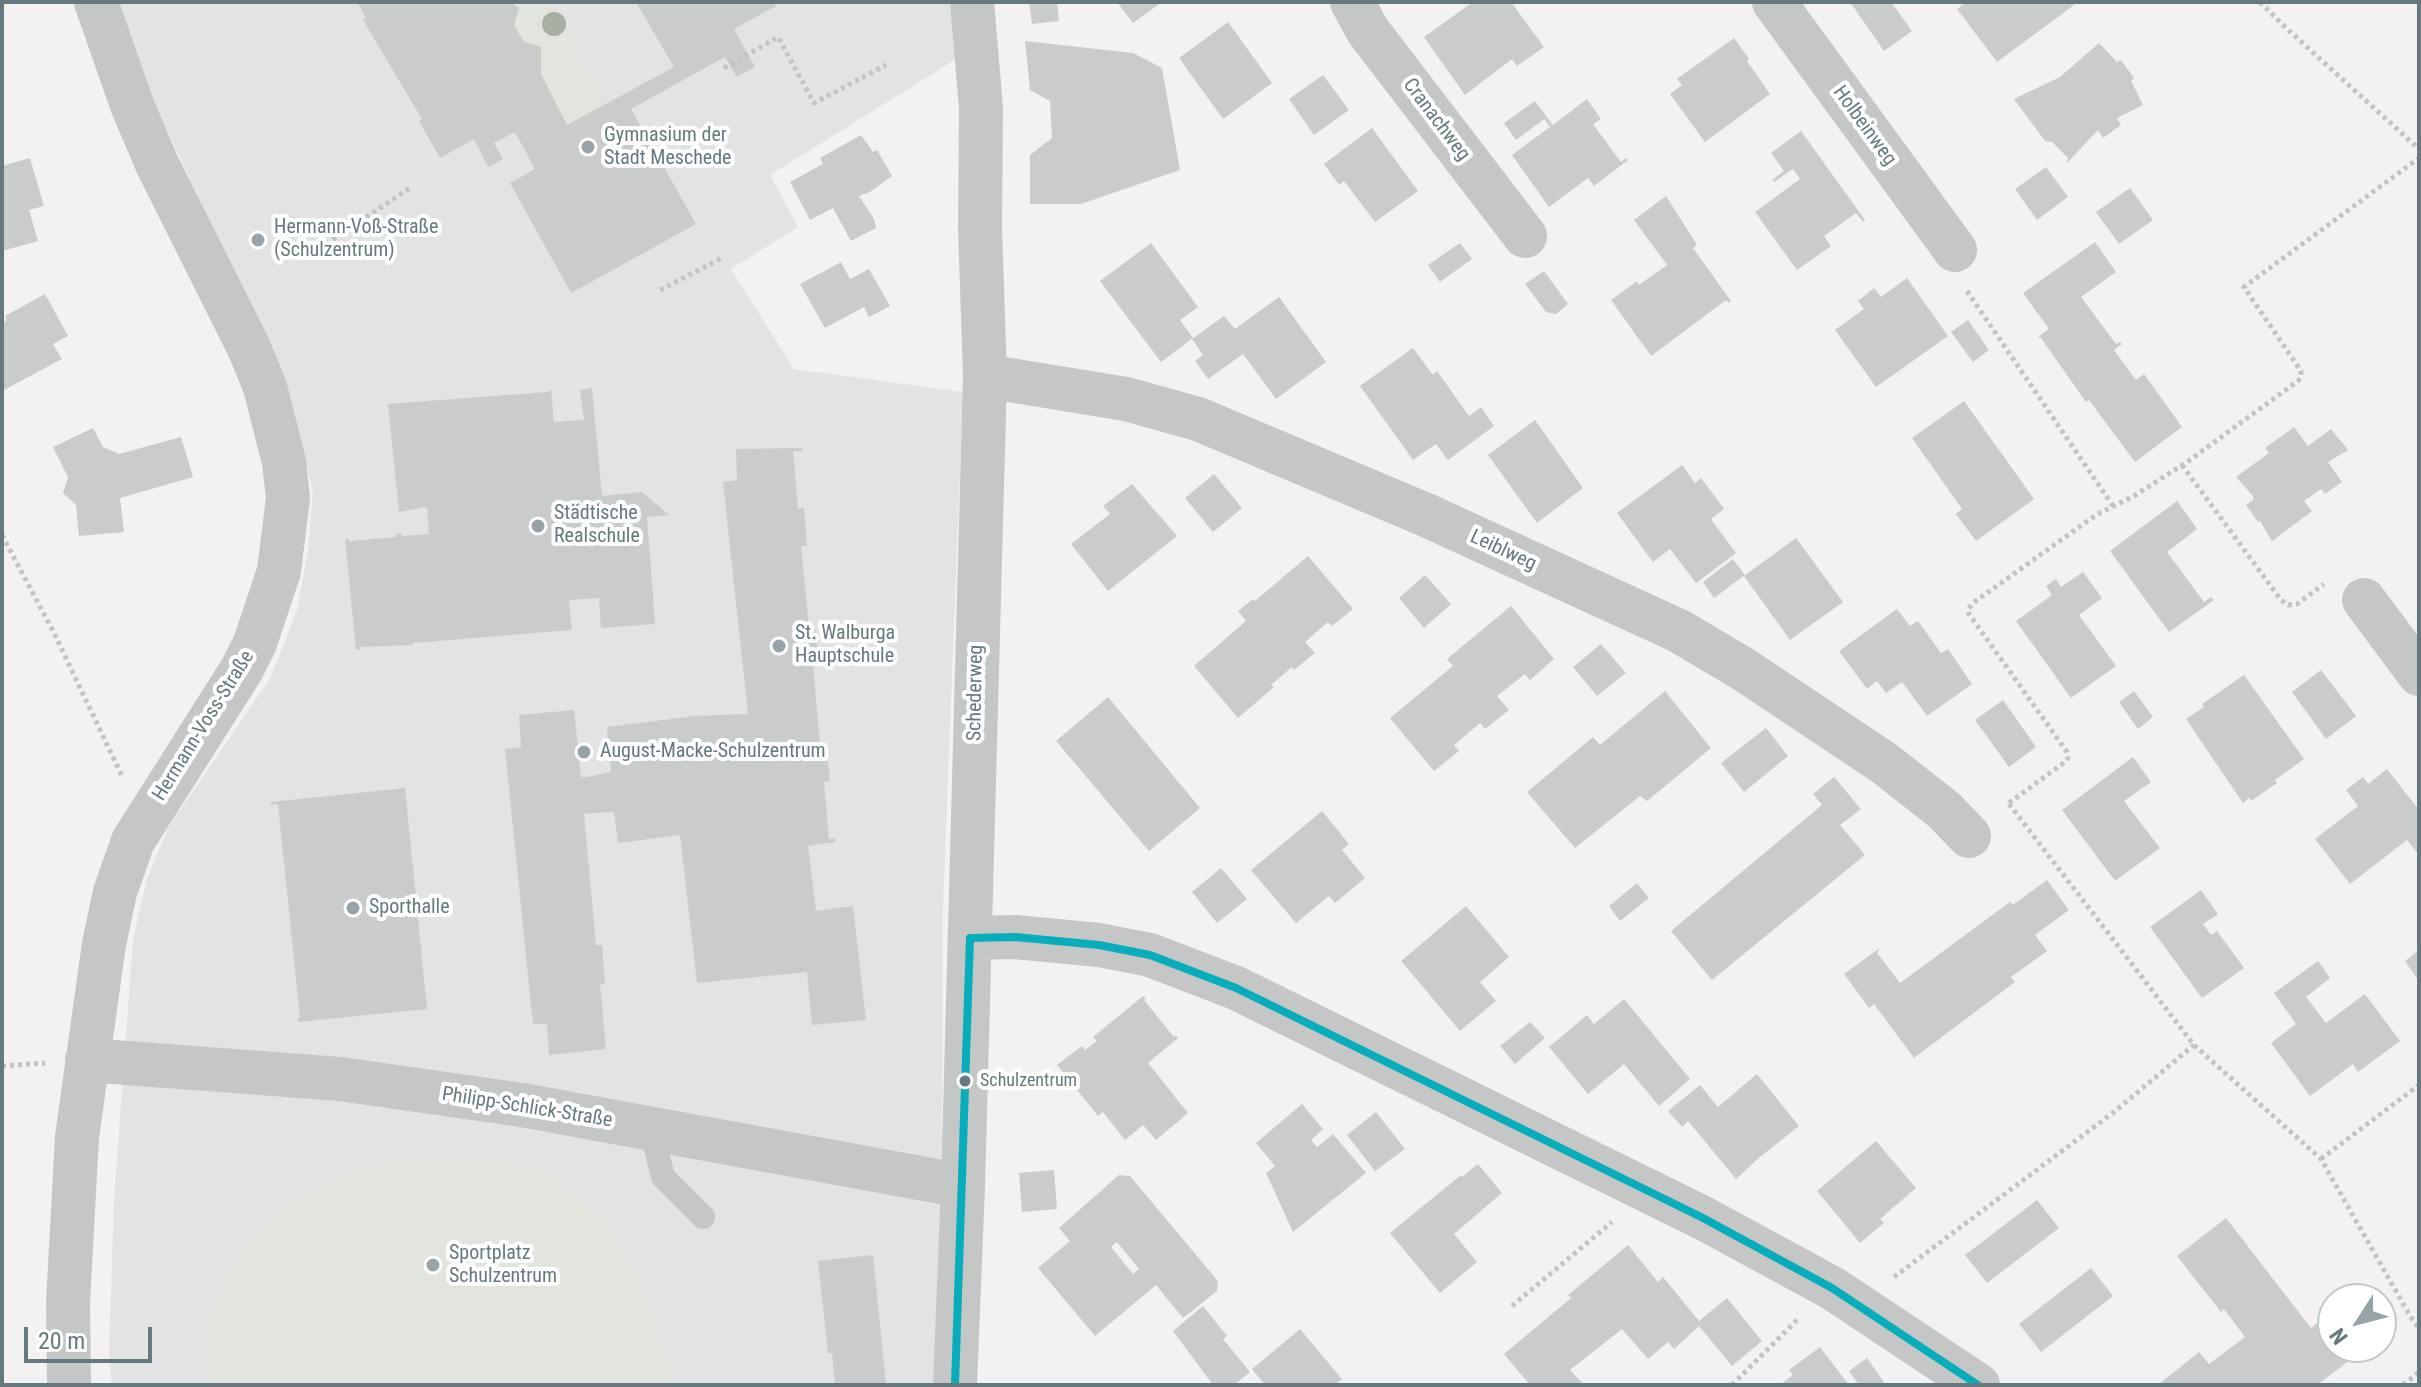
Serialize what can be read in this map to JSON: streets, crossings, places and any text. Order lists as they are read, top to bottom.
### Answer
{
  "streets": {
    "street": [
      "Cranachweg",
      "Holbeinweg",
      "Leiblweg",
      "Schederweg",
      "Hermann-Voss-Straße",
      "Philipp-Schlick-Straße"
    ]
  },
  "crossings": [
    ["Leiblweg", "Schederweg"],
    ["Schederweg", "Philipp-Schlick-Straße"],
    ["Hermann-Voss-Straße", "Philipp-Schlick-Straße"]
  ],
  "places": [
    "Gymnasium der Stadt Meschede",
    "Hermann-Voß-Straße (Schulzentrum)",
    "Städtische Realschule",
    "St. Walburga Hauptschule",
    "August-Macke-Schulzentrum",
    "Sporthalle",
    "Schulzentrum",
    "Sportplatz Schulzentrum"
  ],
  "scale_bar": "20 m",
  "north": "bottom left"
}
